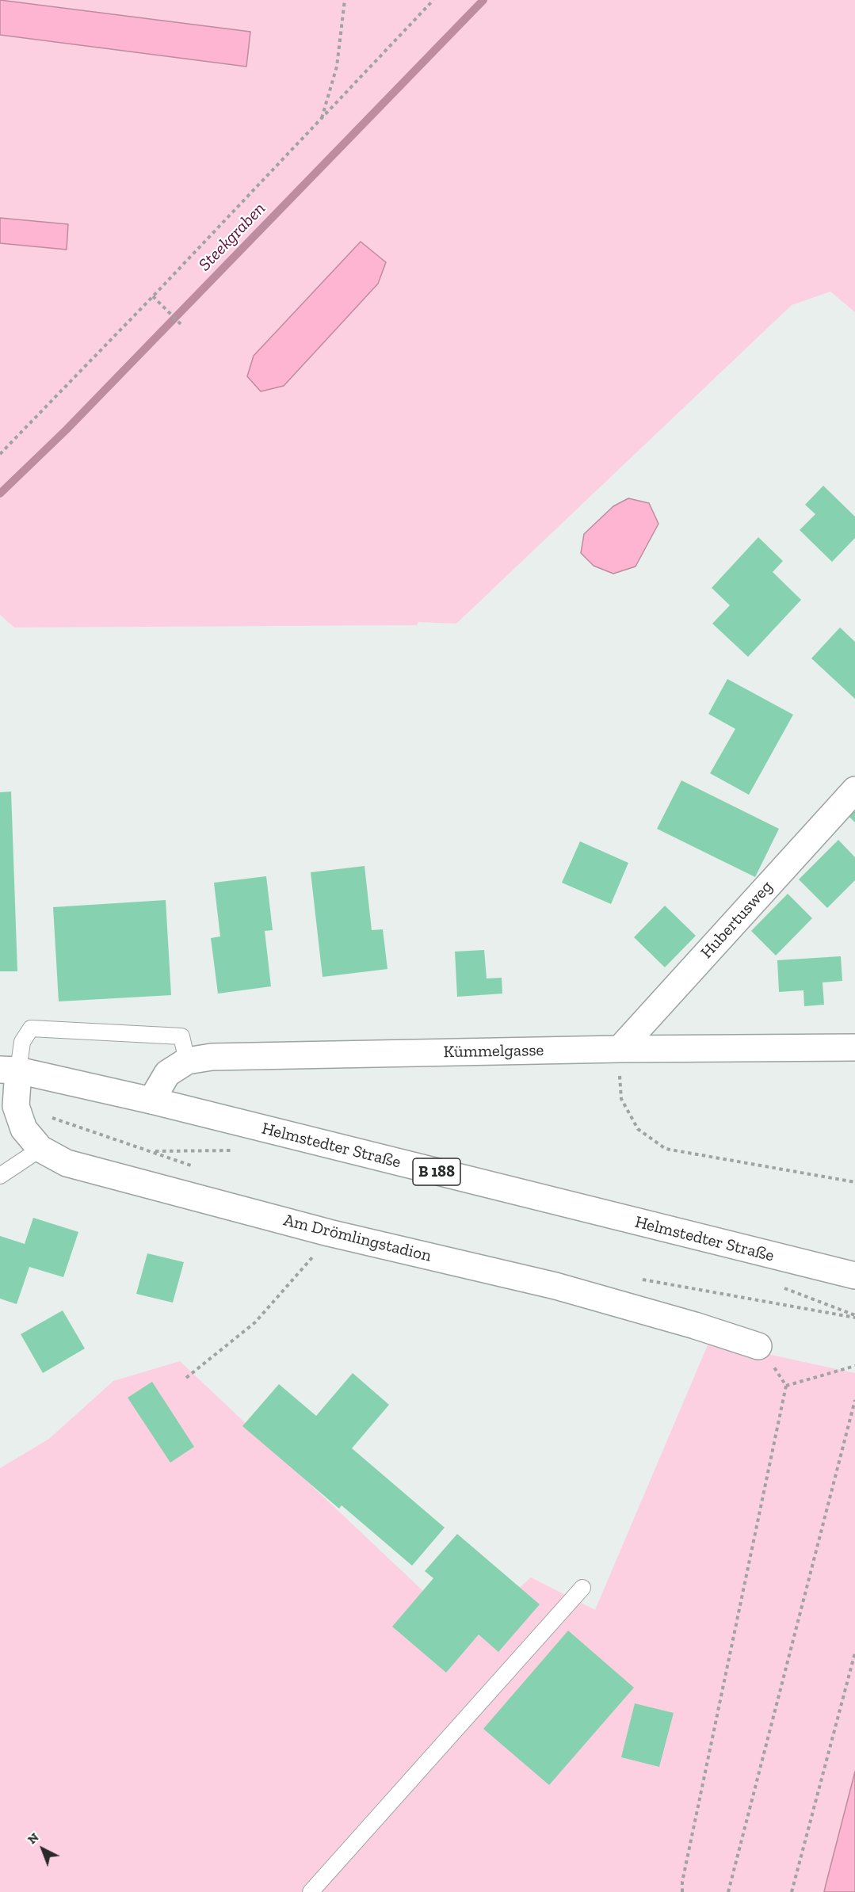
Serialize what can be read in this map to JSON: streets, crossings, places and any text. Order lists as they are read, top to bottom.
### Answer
{
  "streets": {
    "street": [
      "Hubertusweg",
      "Kümmelgasse",
      "Helmstedter Straße",
      "B 188",
      "Am Drömlingstadion"
    ]
  },
  "crossings": [
    ["Hubertusweg", "Kümmelgasse"],
    ["Kümmelgasse", "Helmstedter Straße"],
    ["Helmstedter Straße", "Am Drömlingstadion"]
  ],
  "water": ["Steekgraben"],
  "north": "top left"
}
